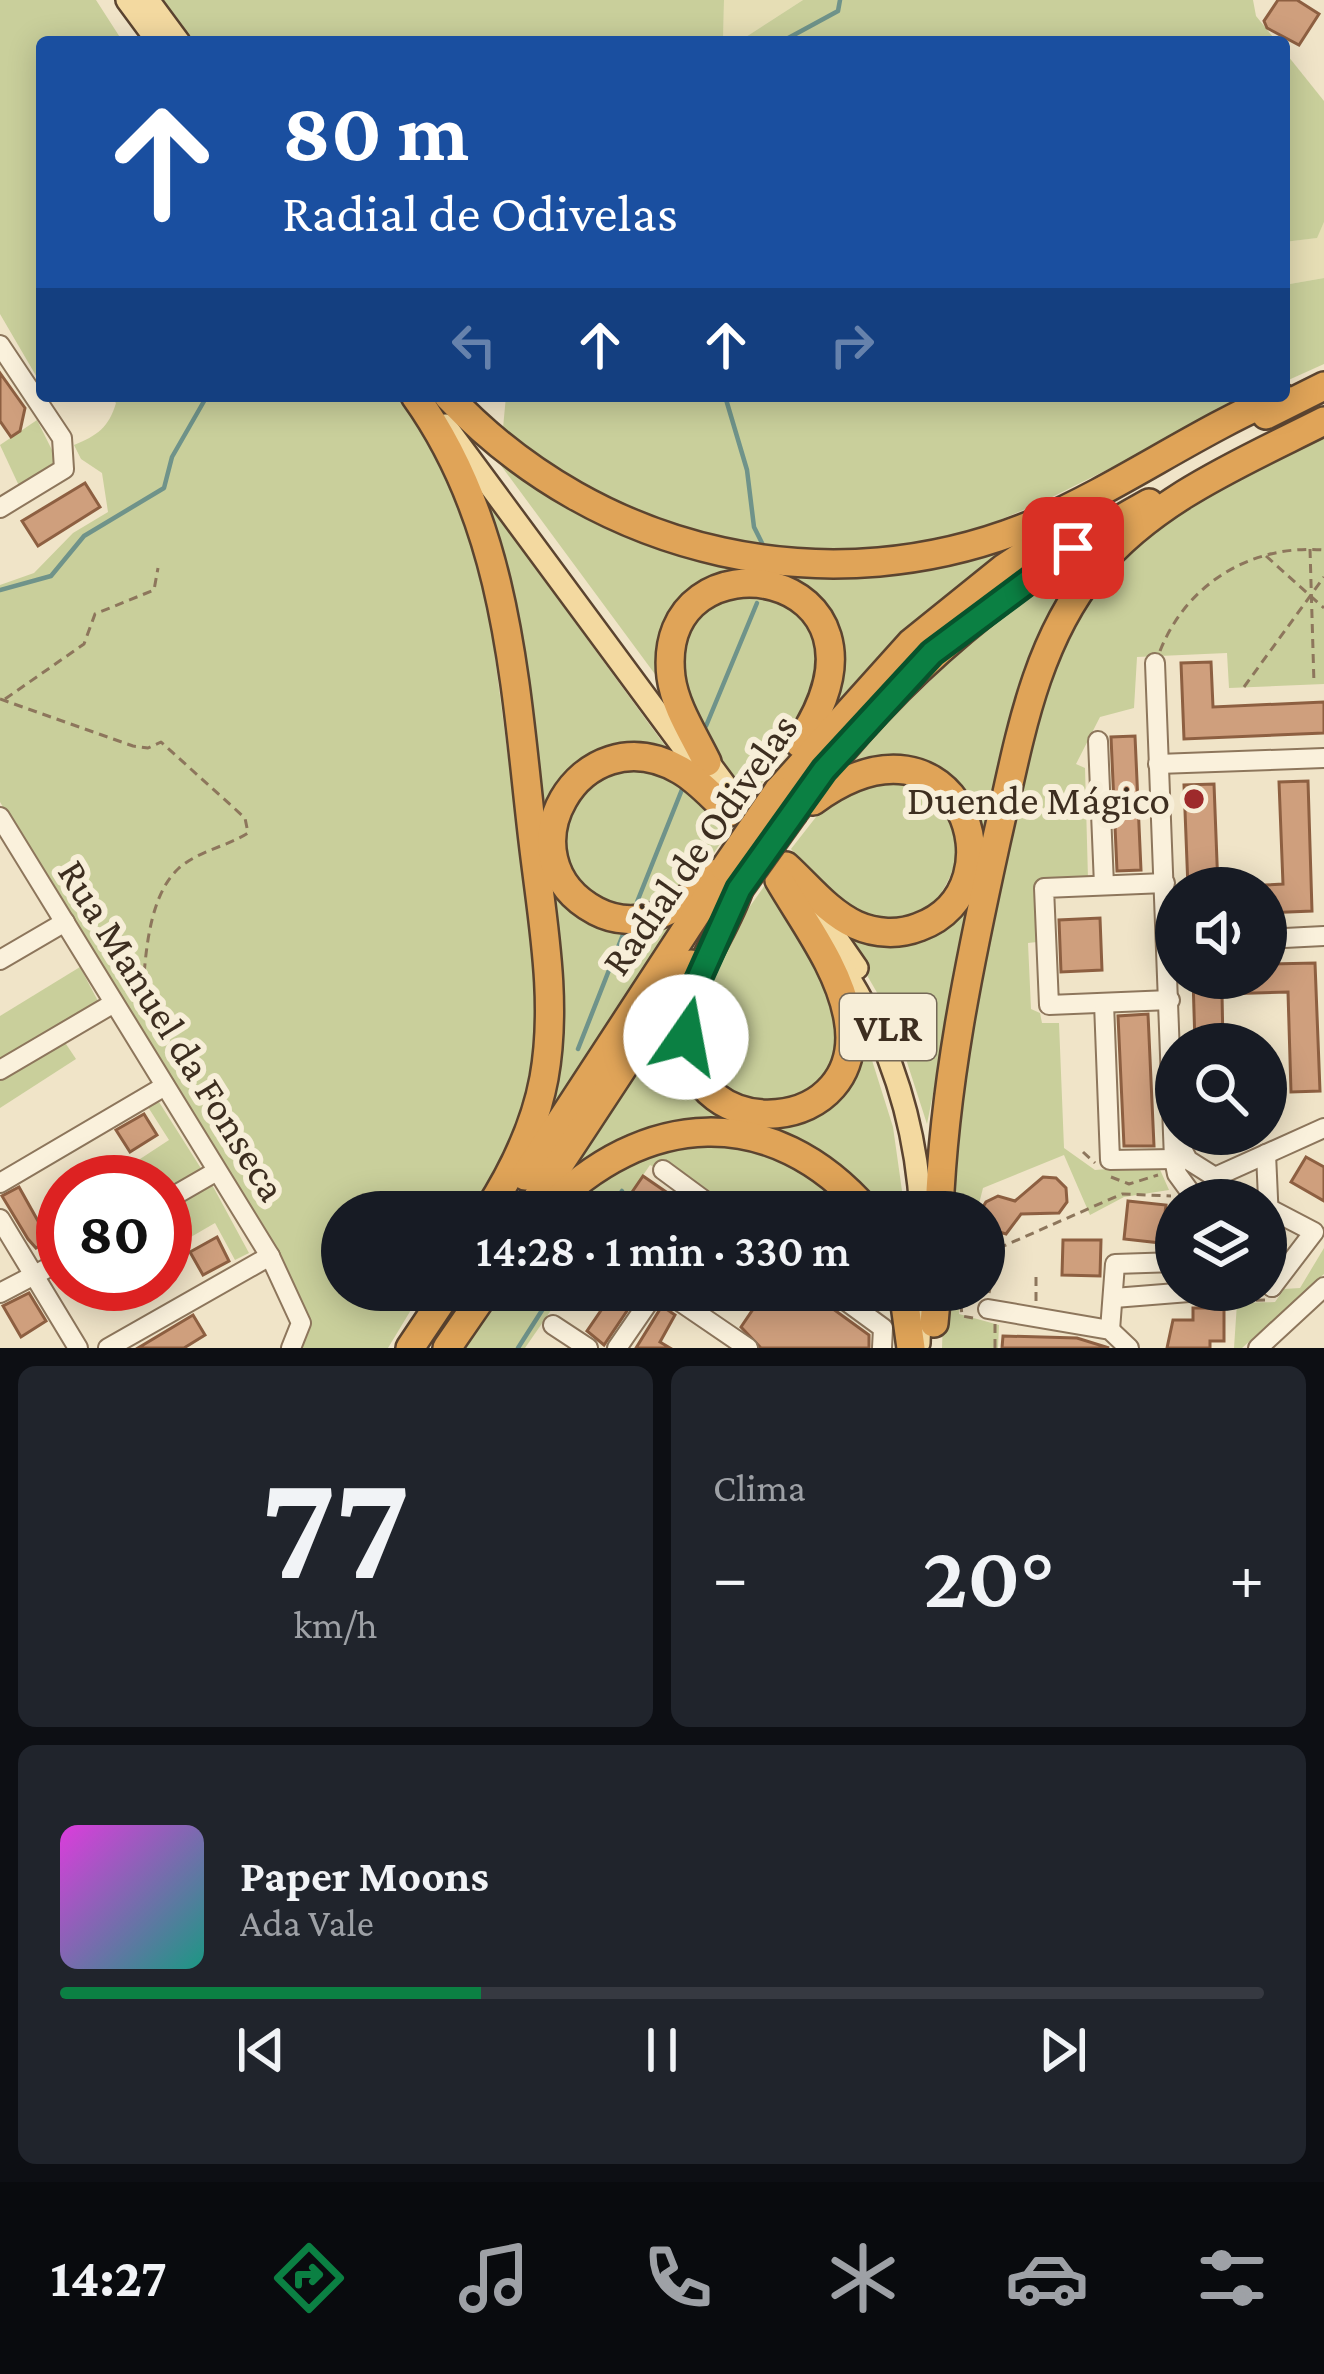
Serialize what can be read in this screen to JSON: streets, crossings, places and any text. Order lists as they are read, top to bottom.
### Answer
{
  "streets": {
    "highway": ["Radial de Odivelas"],
    "main road": ["VLR"],
    "street": ["Rua Manuel da Fonseca"]
  },
  "places": ["Duende Mágico"],
  "page": {
    "turn": ["80 m", "Radial de Odivelas"],
    "limit": "80",
    "trip": "14:28 · 1 min · 330 m",
    "tile": [
      ["77", "km/h"],
      "Clima"
    ],
    "heat": ["−", "20°", "+"],
    "song": ["Paper Moons", "Ada Vale"],
    "tabs": "14:27"
  }
}
